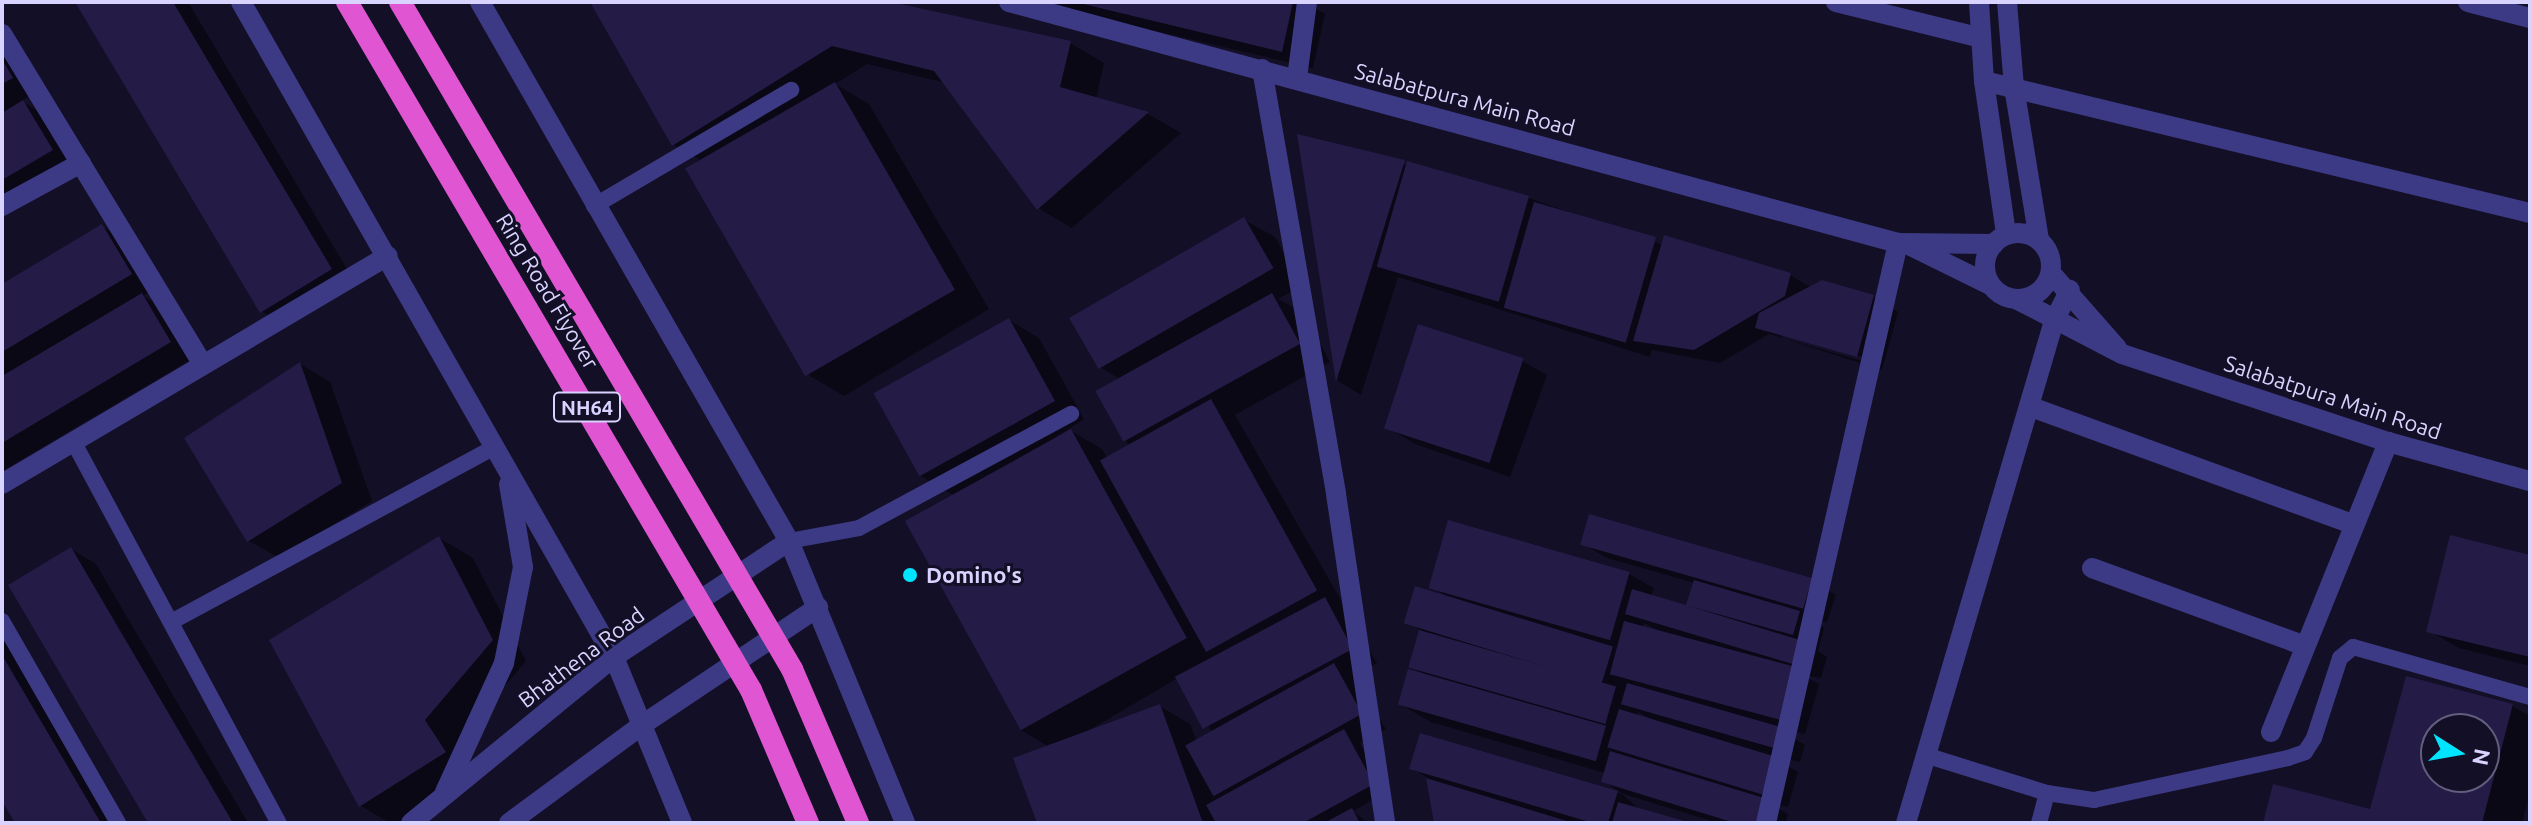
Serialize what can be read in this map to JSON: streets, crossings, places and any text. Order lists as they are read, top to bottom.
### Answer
{
  "streets": {
    "highway": ["Ring Road Flyover", "NH64"],
    "street": ["Salabatpura Main Road", "Bhathena Road"]
  },
  "places": ["Domino's"],
  "north": "right"
}
